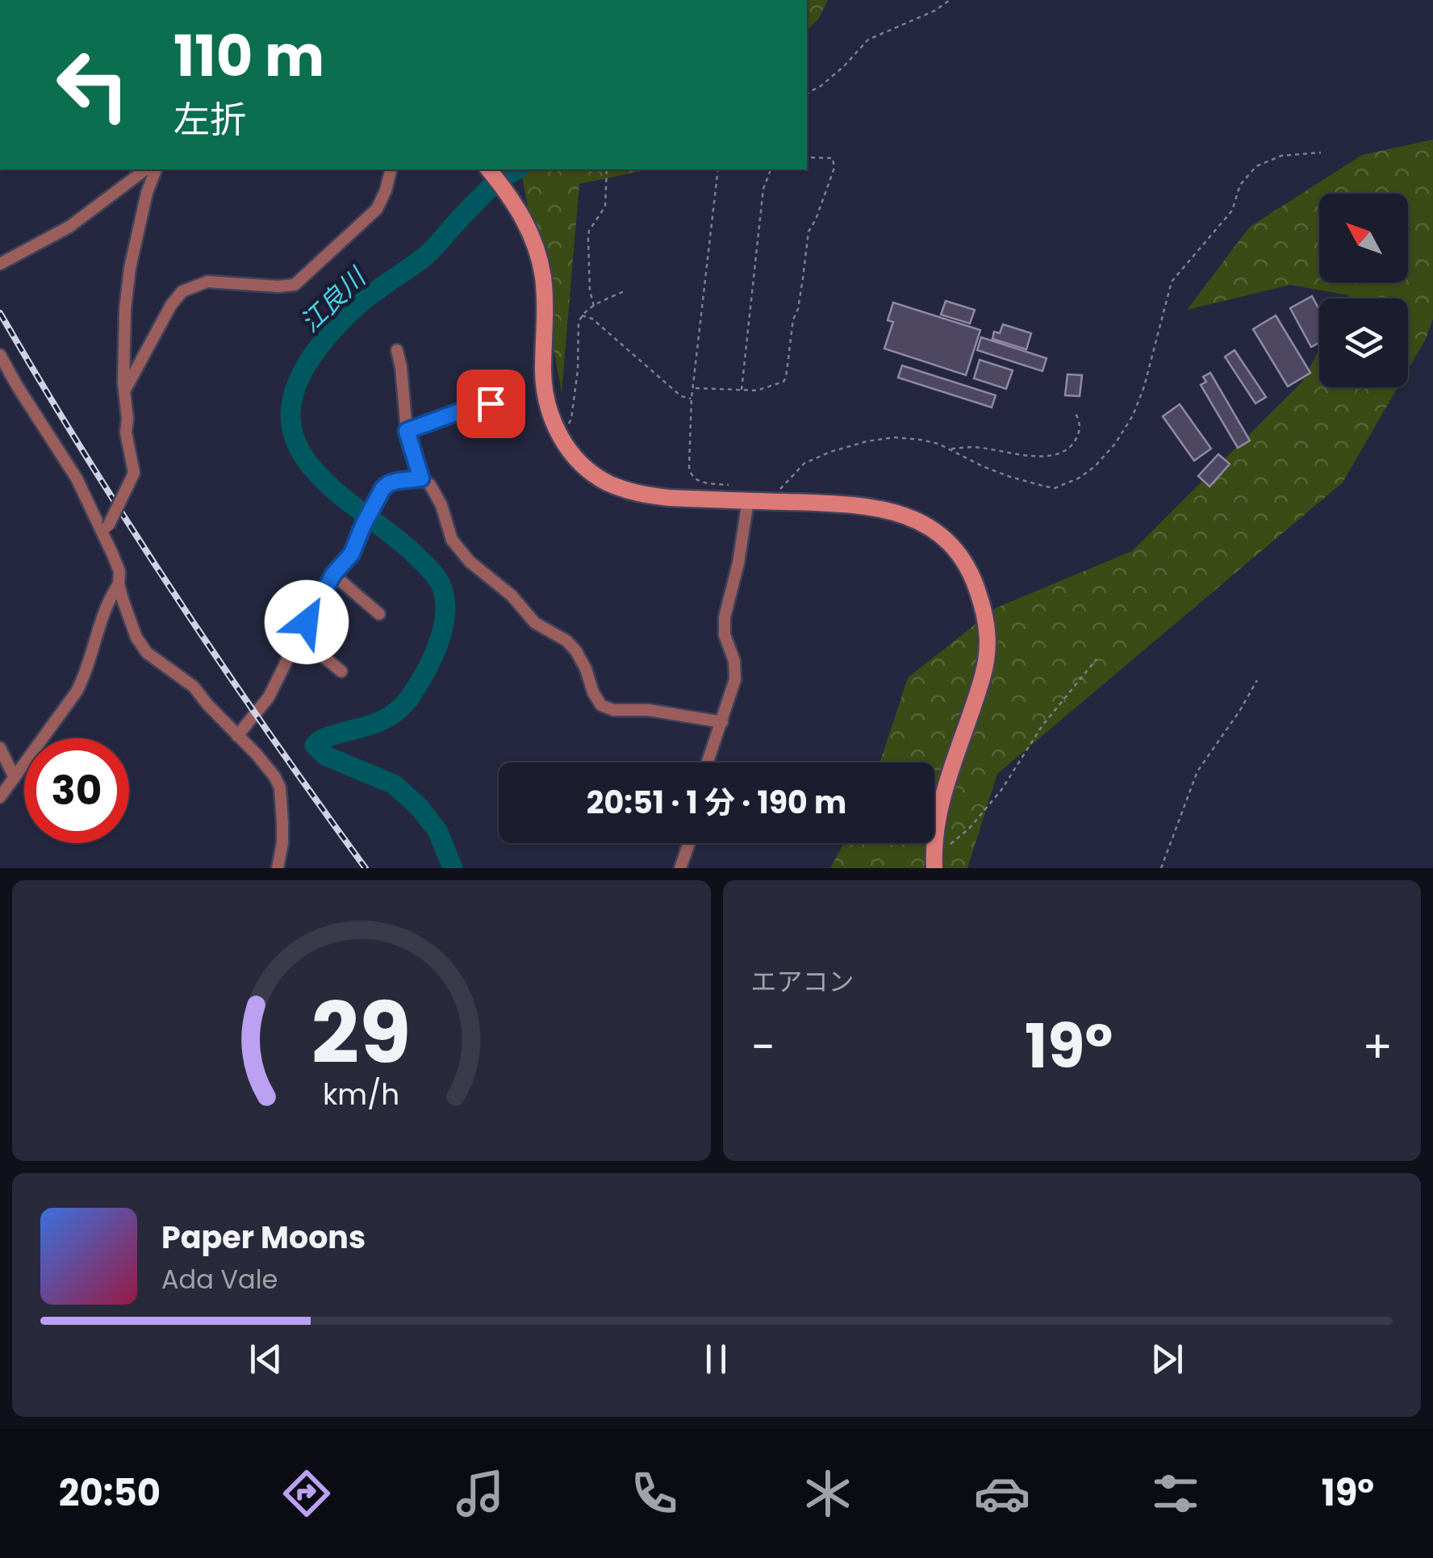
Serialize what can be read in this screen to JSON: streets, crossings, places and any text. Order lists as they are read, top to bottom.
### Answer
{
  "water": ["江良川"],
  "north": "top left",
  "page": {
    "turn": ["110 m", "左折"],
    "limit": "30",
    "trip": "20:51 · 1 分 · 190 m",
    "tile": "エアコン",
    "heat": ["−", "19°", "+"],
    "song": ["Paper Moons", "Ada Vale"],
    "tabs": ["20:50", "19°"],
    "gauge": ["29", "km/h"]
  }
}
